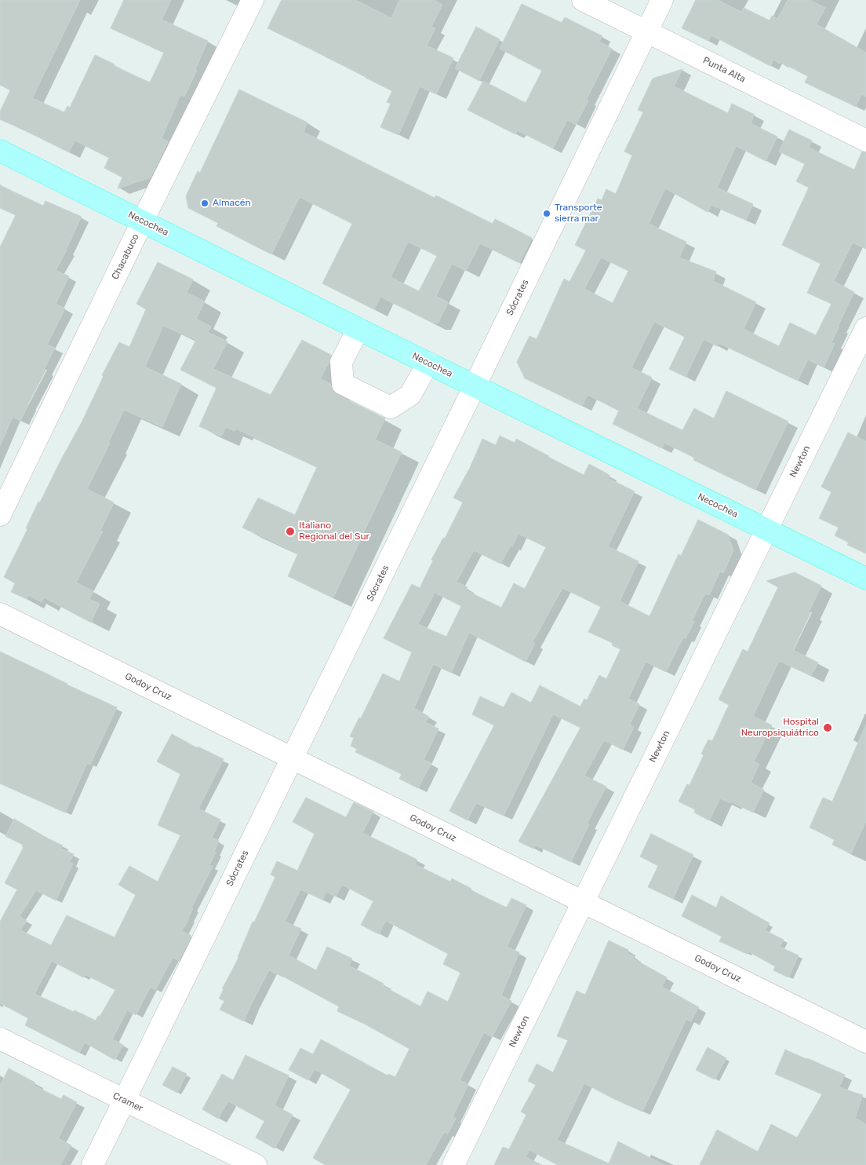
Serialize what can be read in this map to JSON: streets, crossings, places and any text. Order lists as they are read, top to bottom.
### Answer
{
  "streets": {
    "main road": ["Necochea"],
    "street": [
      "Punta Alta",
      "Chacabuco",
      "Sócrates",
      "Newton",
      "Godoy Cruz",
      "Cramer"
    ]
  },
  "crossings": [
    ["Punta Alta", "Sócrates"],
    ["Necochea", "Chacabuco"],
    ["Necochea", "Sócrates"],
    ["Necochea", "Newton"],
    ["Sócrates", "Godoy Cruz"],
    ["Sócrates", "Cramer"],
    ["Newton", "Godoy Cruz"]
  ],
  "places": [
    "Almacén",
    "Transporte sierra mar",
    "Italiano Regional del Sur",
    "Hospital Neuropsiquiátrico"
  ]
}
